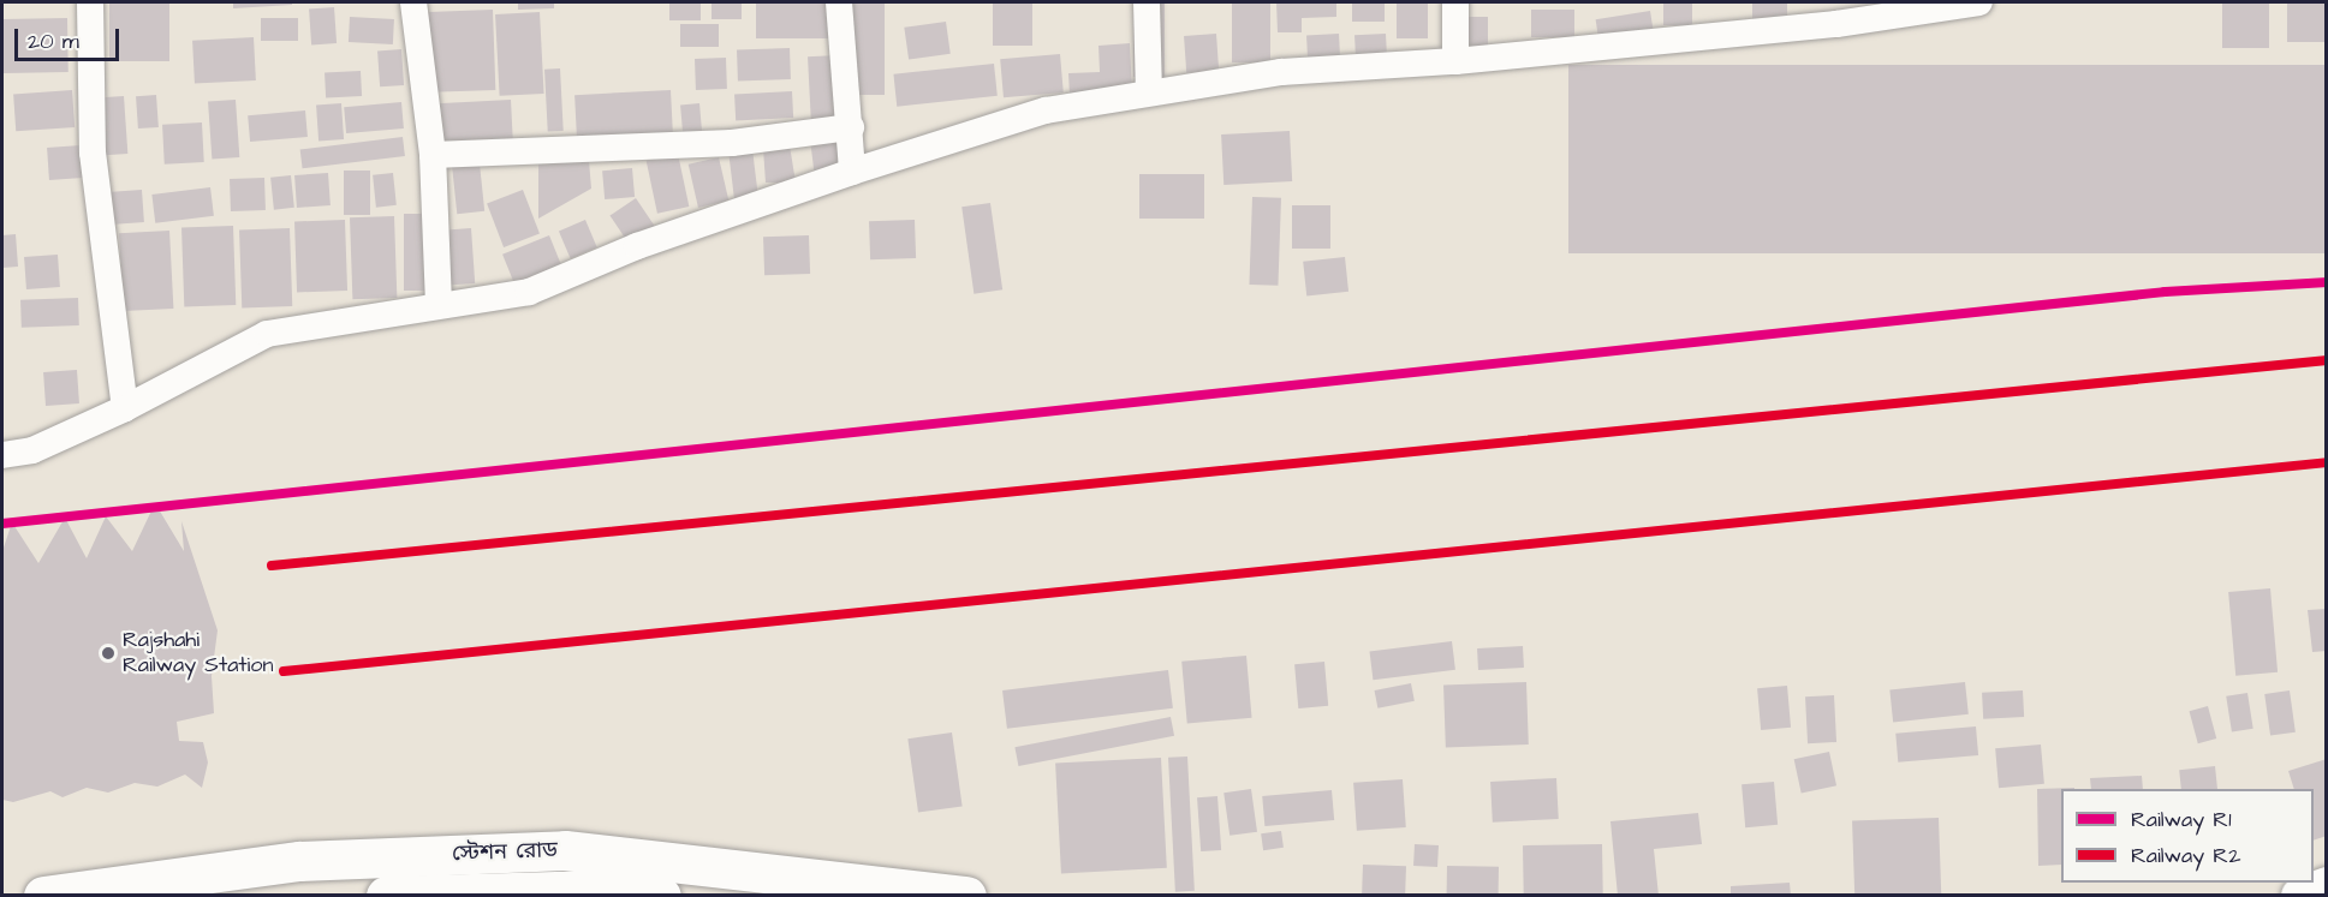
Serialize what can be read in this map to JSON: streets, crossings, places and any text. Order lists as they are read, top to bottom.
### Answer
{
  "streets": {
    "main road": ["স্টেশন রোড"]
  },
  "places": ["Rajshahi Railway Station"],
  "lines": ["rail line R1", "rail line R2"],
  "legend": ["Railway R1", "Railway R2"],
  "scale_bar": "20 m"
}
